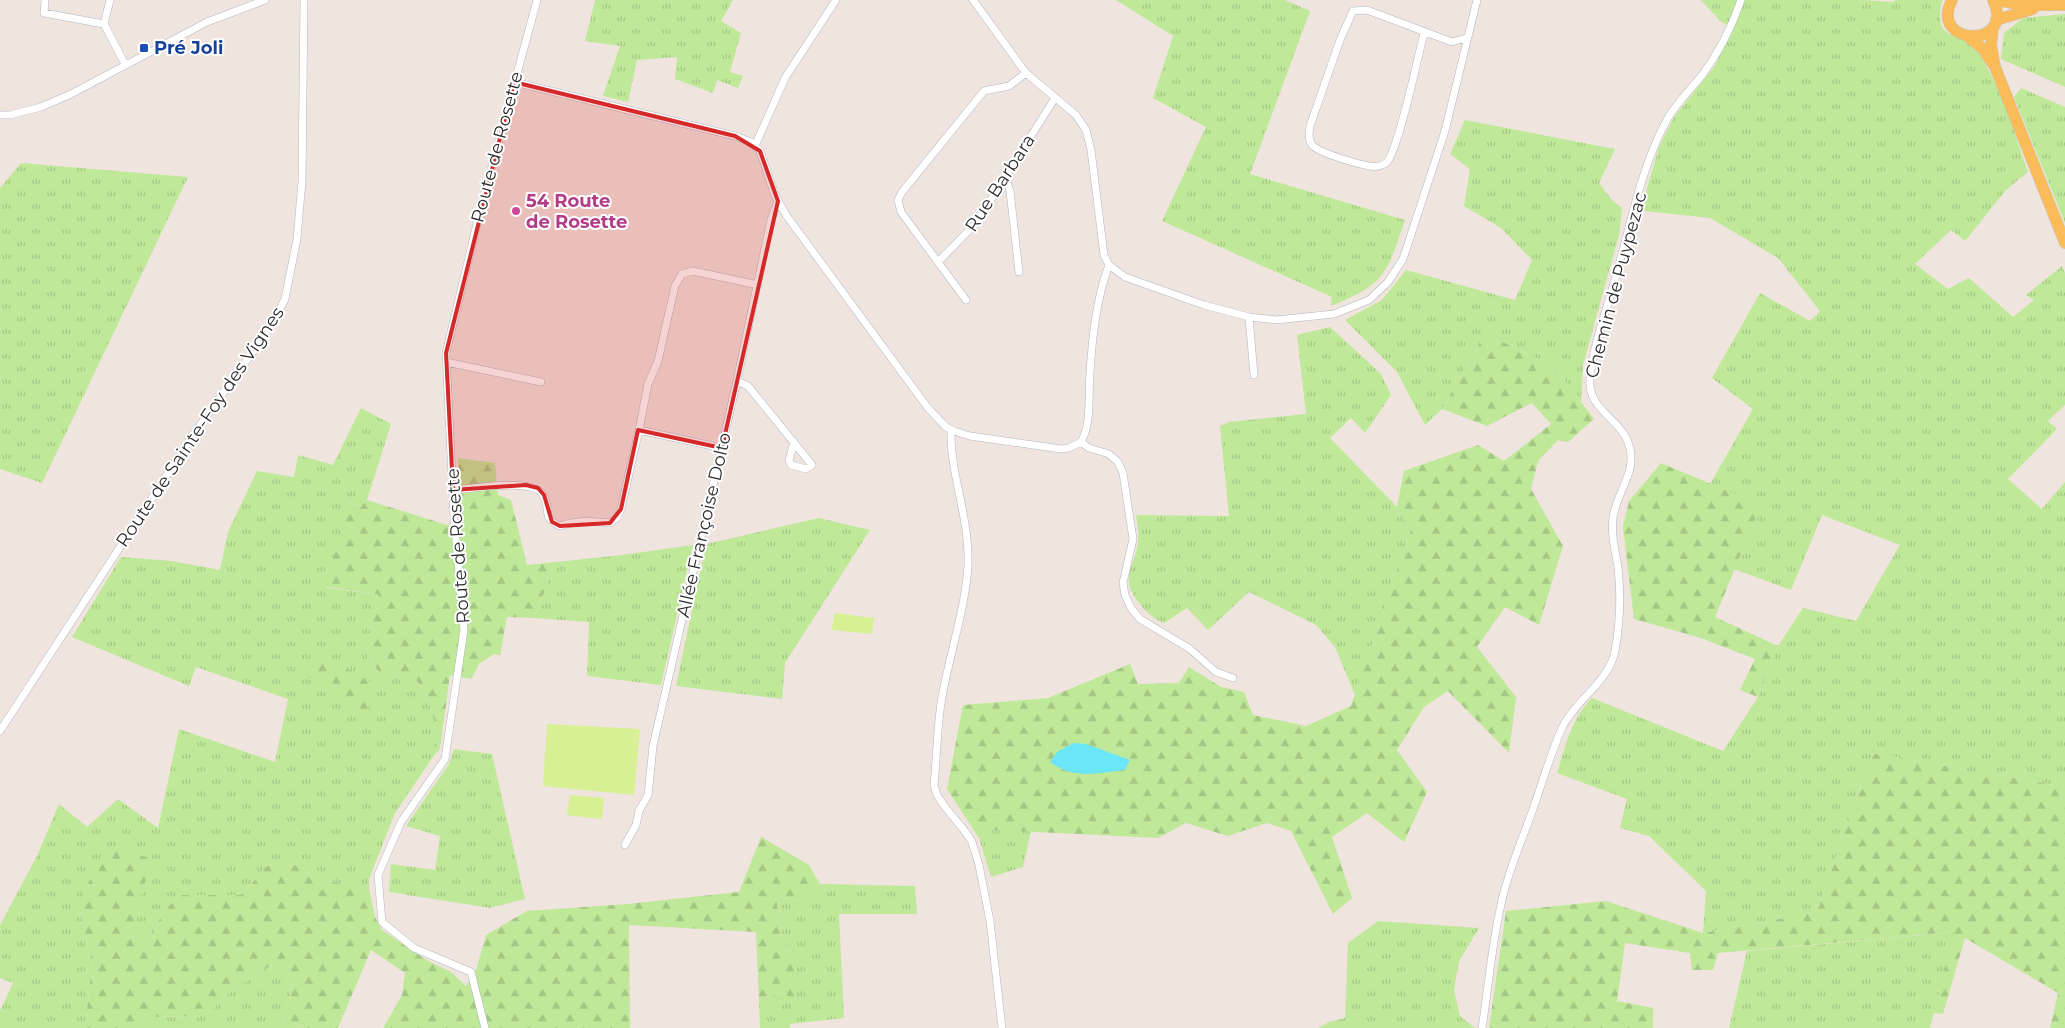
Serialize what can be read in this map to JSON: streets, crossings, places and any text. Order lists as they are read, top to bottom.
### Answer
{
  "streets": {
    "street": [
      "Route de Rosette",
      "Rue Barbara",
      "Chemin de Puypezac",
      "Route de Sainte-Foy des Vignes",
      "Allée Françoise Dolto"
    ]
  },
  "places": {
    "transit": ["Pré Joli"],
    "other": ["54 Route de Rosette"]
  }
}
